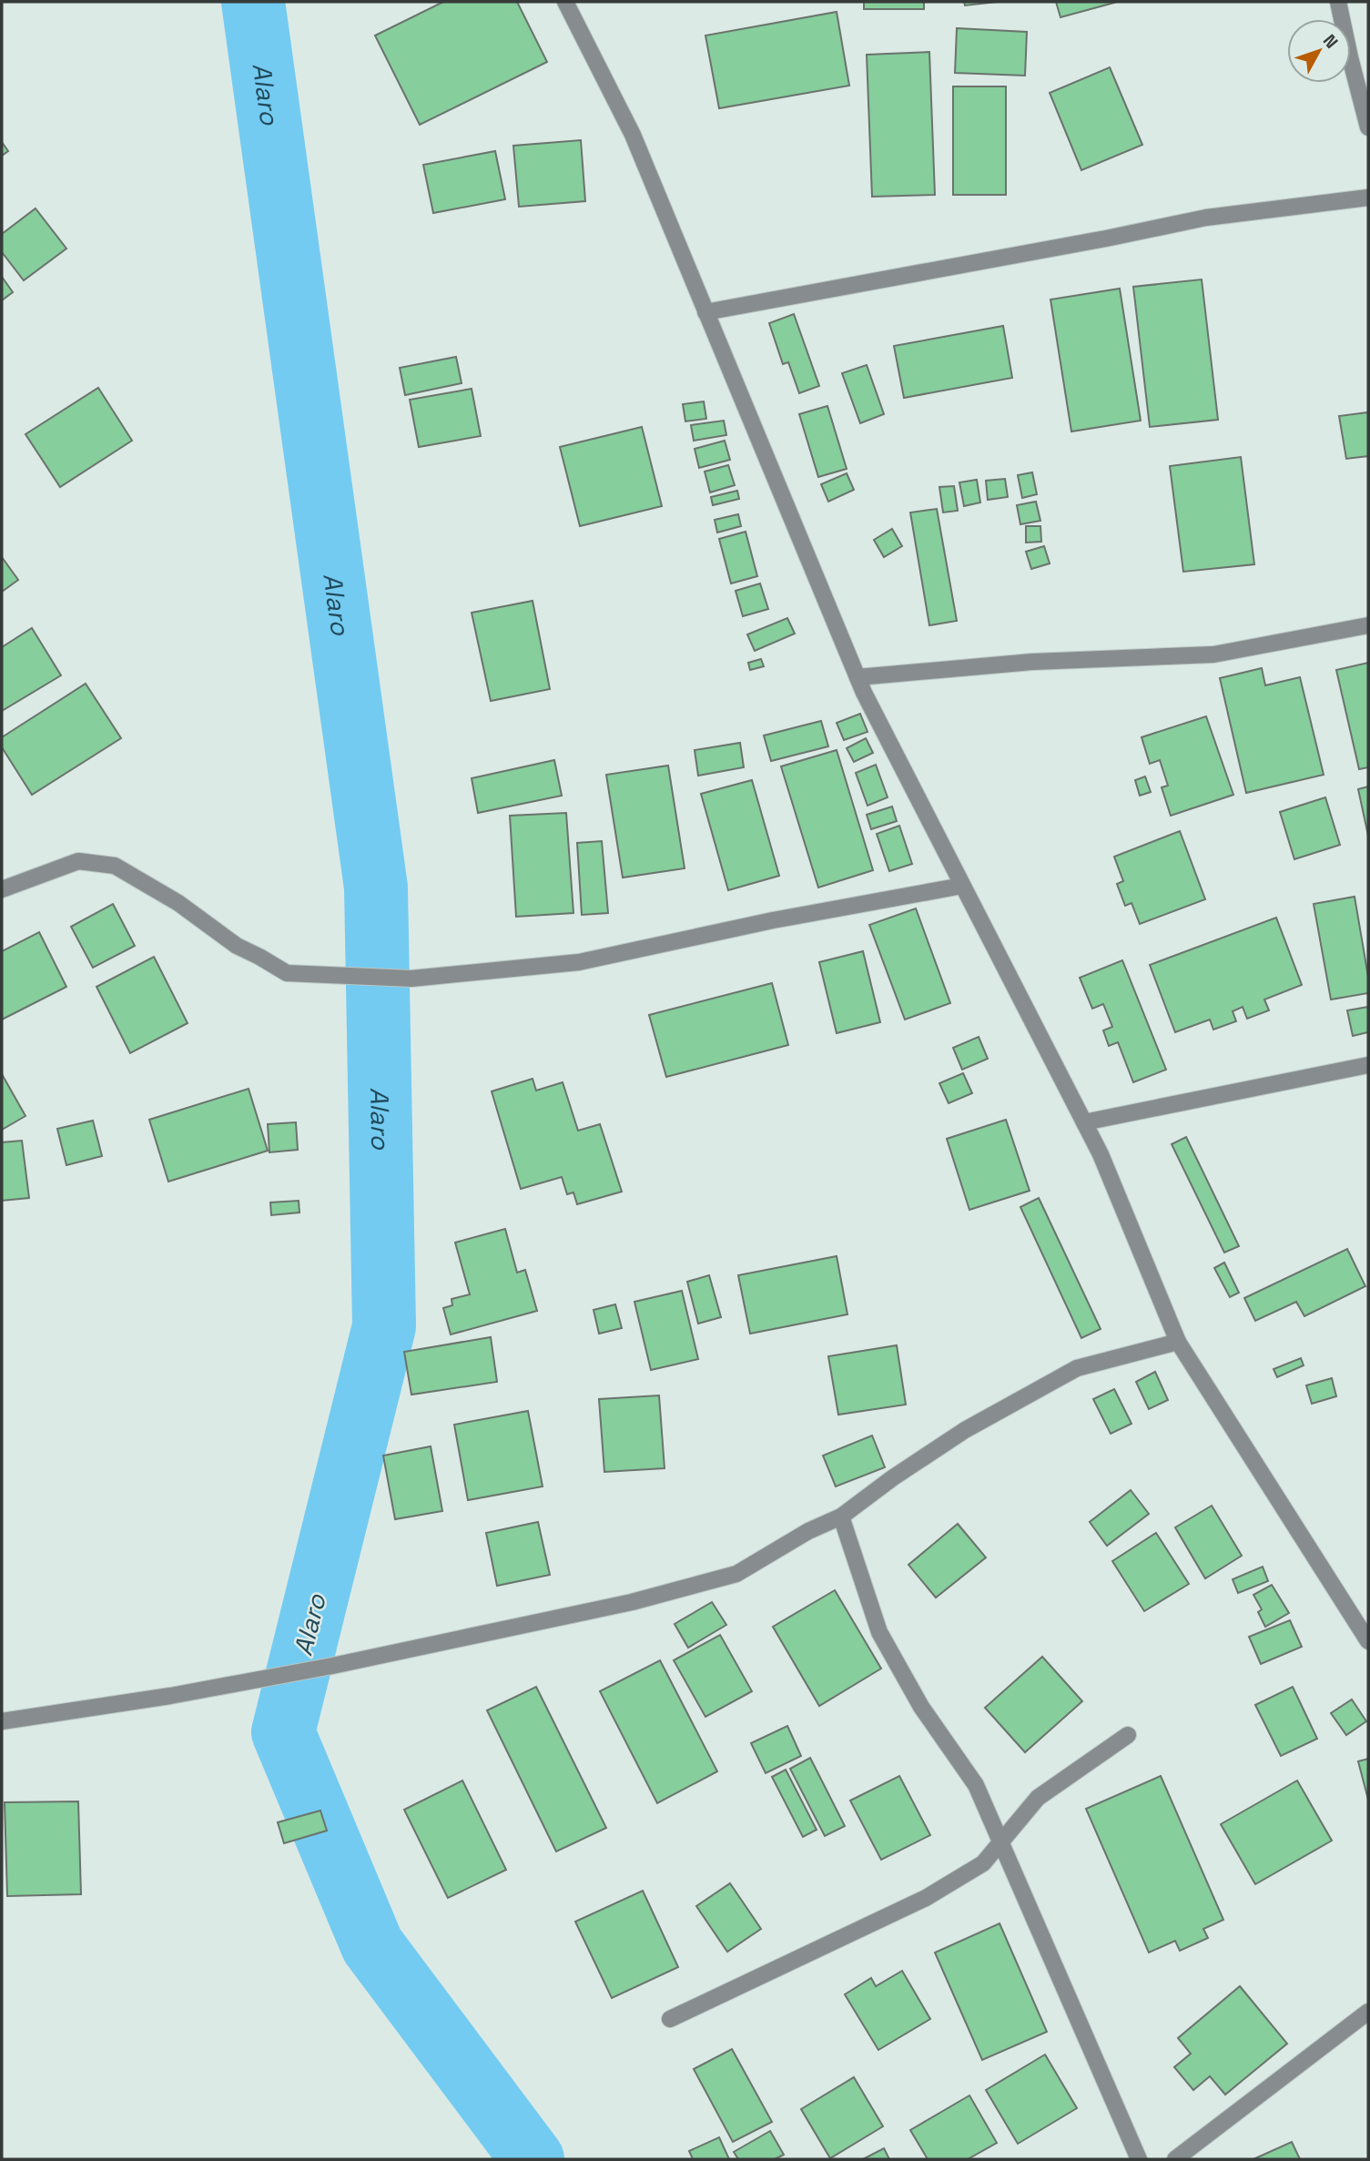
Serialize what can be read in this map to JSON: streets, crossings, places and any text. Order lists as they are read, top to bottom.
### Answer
{
  "water": ["Alaro"],
  "north": "top right"
}
